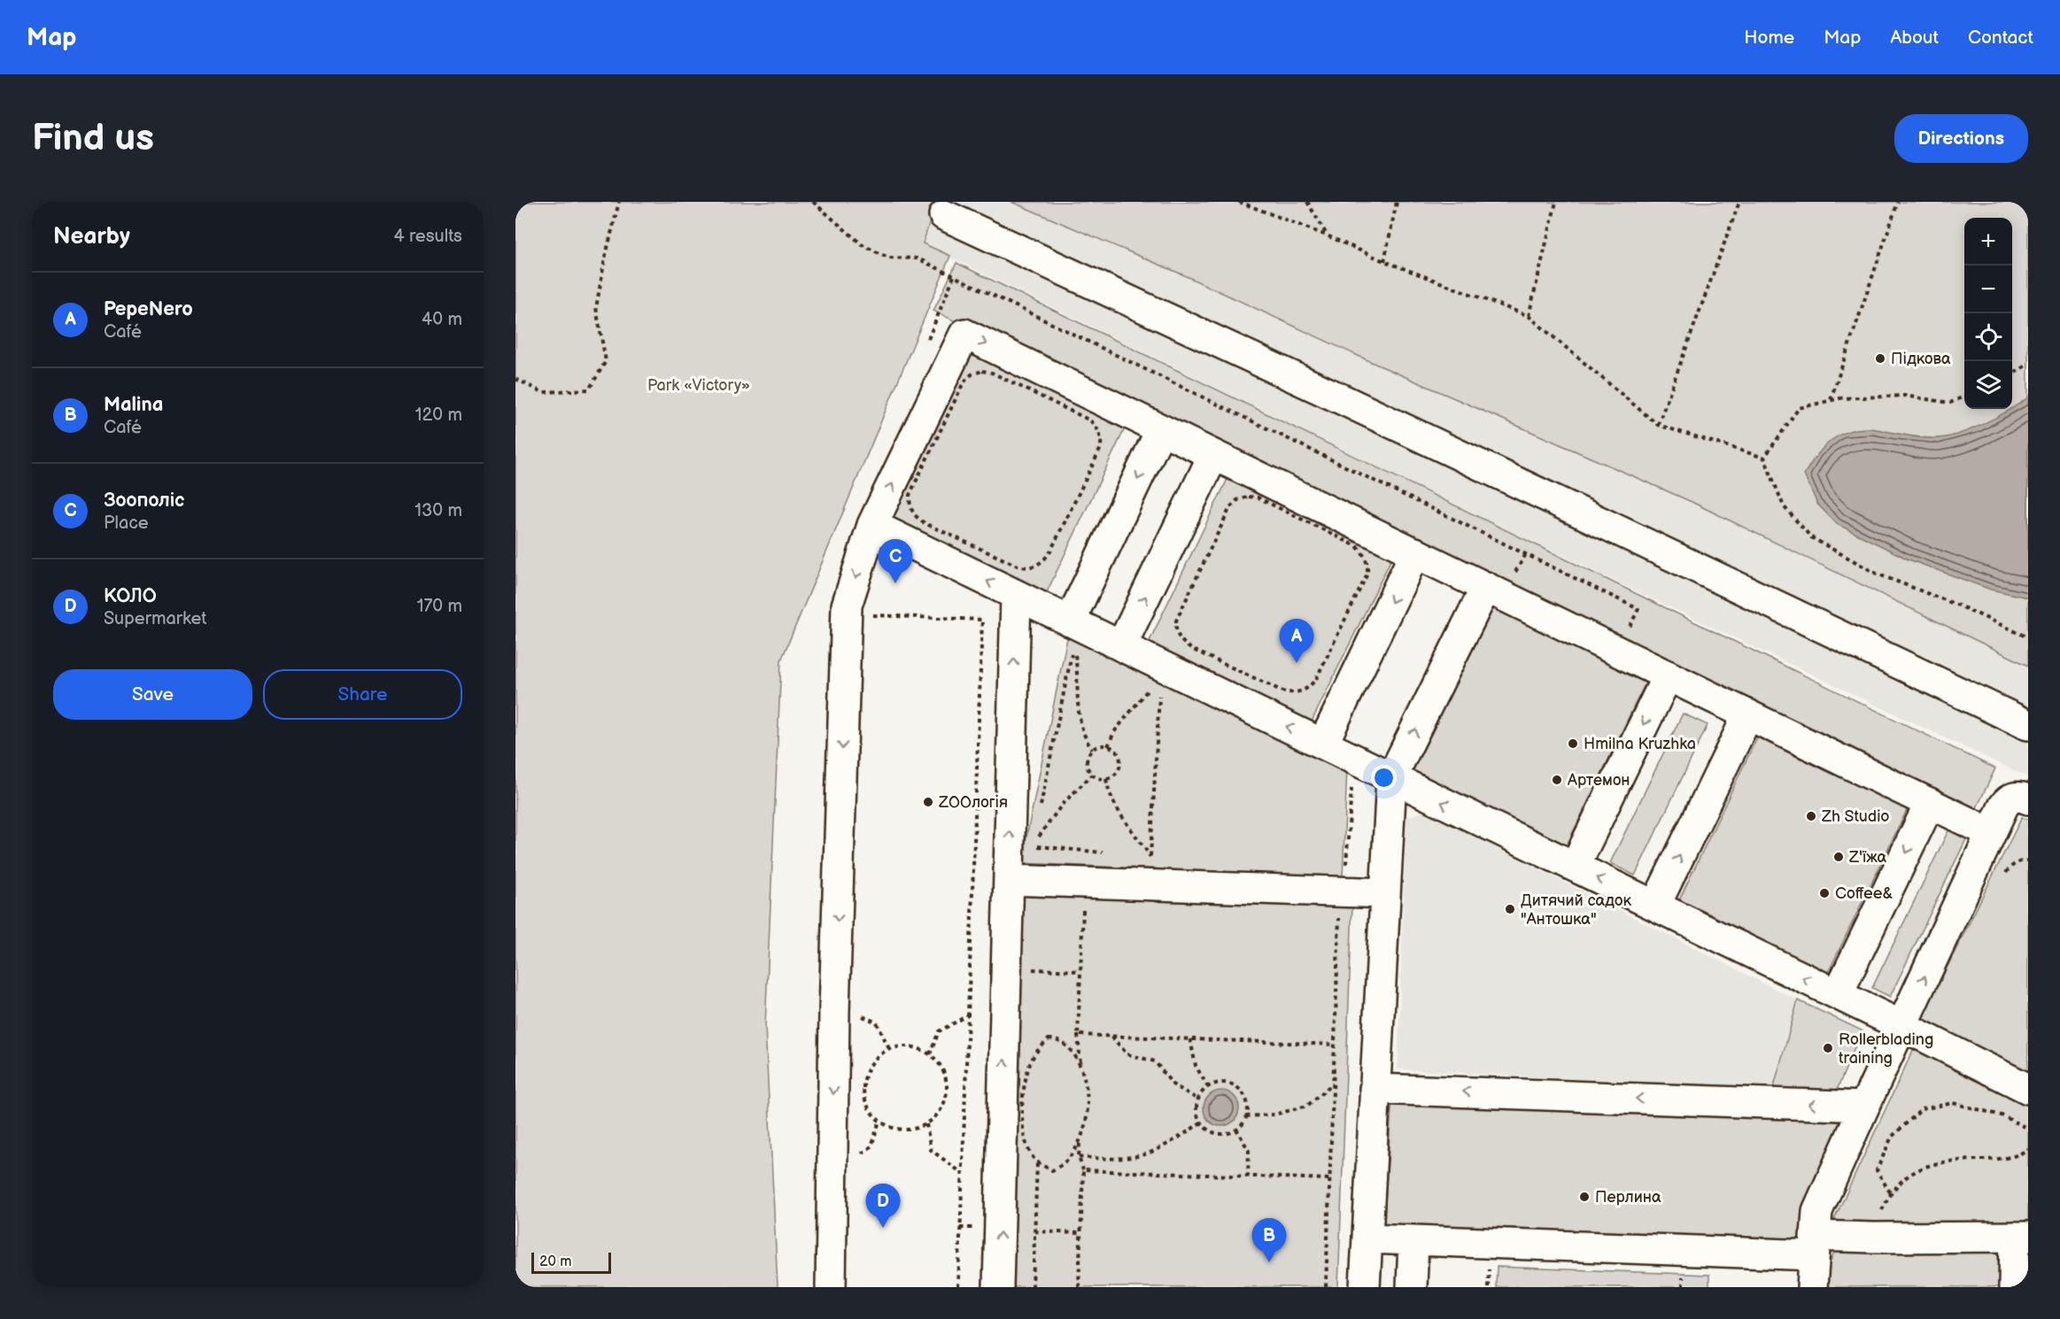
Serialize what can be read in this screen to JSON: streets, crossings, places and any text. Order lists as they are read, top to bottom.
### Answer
{
  "parks": ["Park «Victory»"],
  "places": [
    "Підкова",
    "Hmilna Kruzhka",
    "Артемон",
    "ZООлогія",
    "Zh Studio",
    "Z'їжа",
    "Coffee&",
    "Дитячий садок \"Антошка\"",
    "Rollerblading training",
    "Перлина"
  ],
  "scale_bar": "20 m",
  "page": {
    "header": "Map",
    "nav": [
      "Home",
      "Map",
      "About",
      "Contact"
    ],
    "buttons": [
      "Directions",
      ["Save", "Share"]
    ],
    "title": "Find us",
    "heading": ["Nearby", "4 results"],
    "map_buttons": ["+", "−"],
    "list": [
      {
        "mark": "A",
        "name": "PepeNero",
        "note": "Café",
        "value": "40 m"
      },
      {
        "mark": "B",
        "name": "Malina",
        "note": "Café",
        "value": "120 m"
      },
      {
        "mark": "C",
        "name": "Зоополіс",
        "note": "Place",
        "value": "130 m"
      },
      {
        "mark": "D",
        "name": "КОЛО",
        "note": "Supermarket",
        "value": "170 m"
      }
    ],
    "pins": [
      "C",
      "A",
      "D",
      "B"
    ],
    "scale": "20 m"
  }
}
